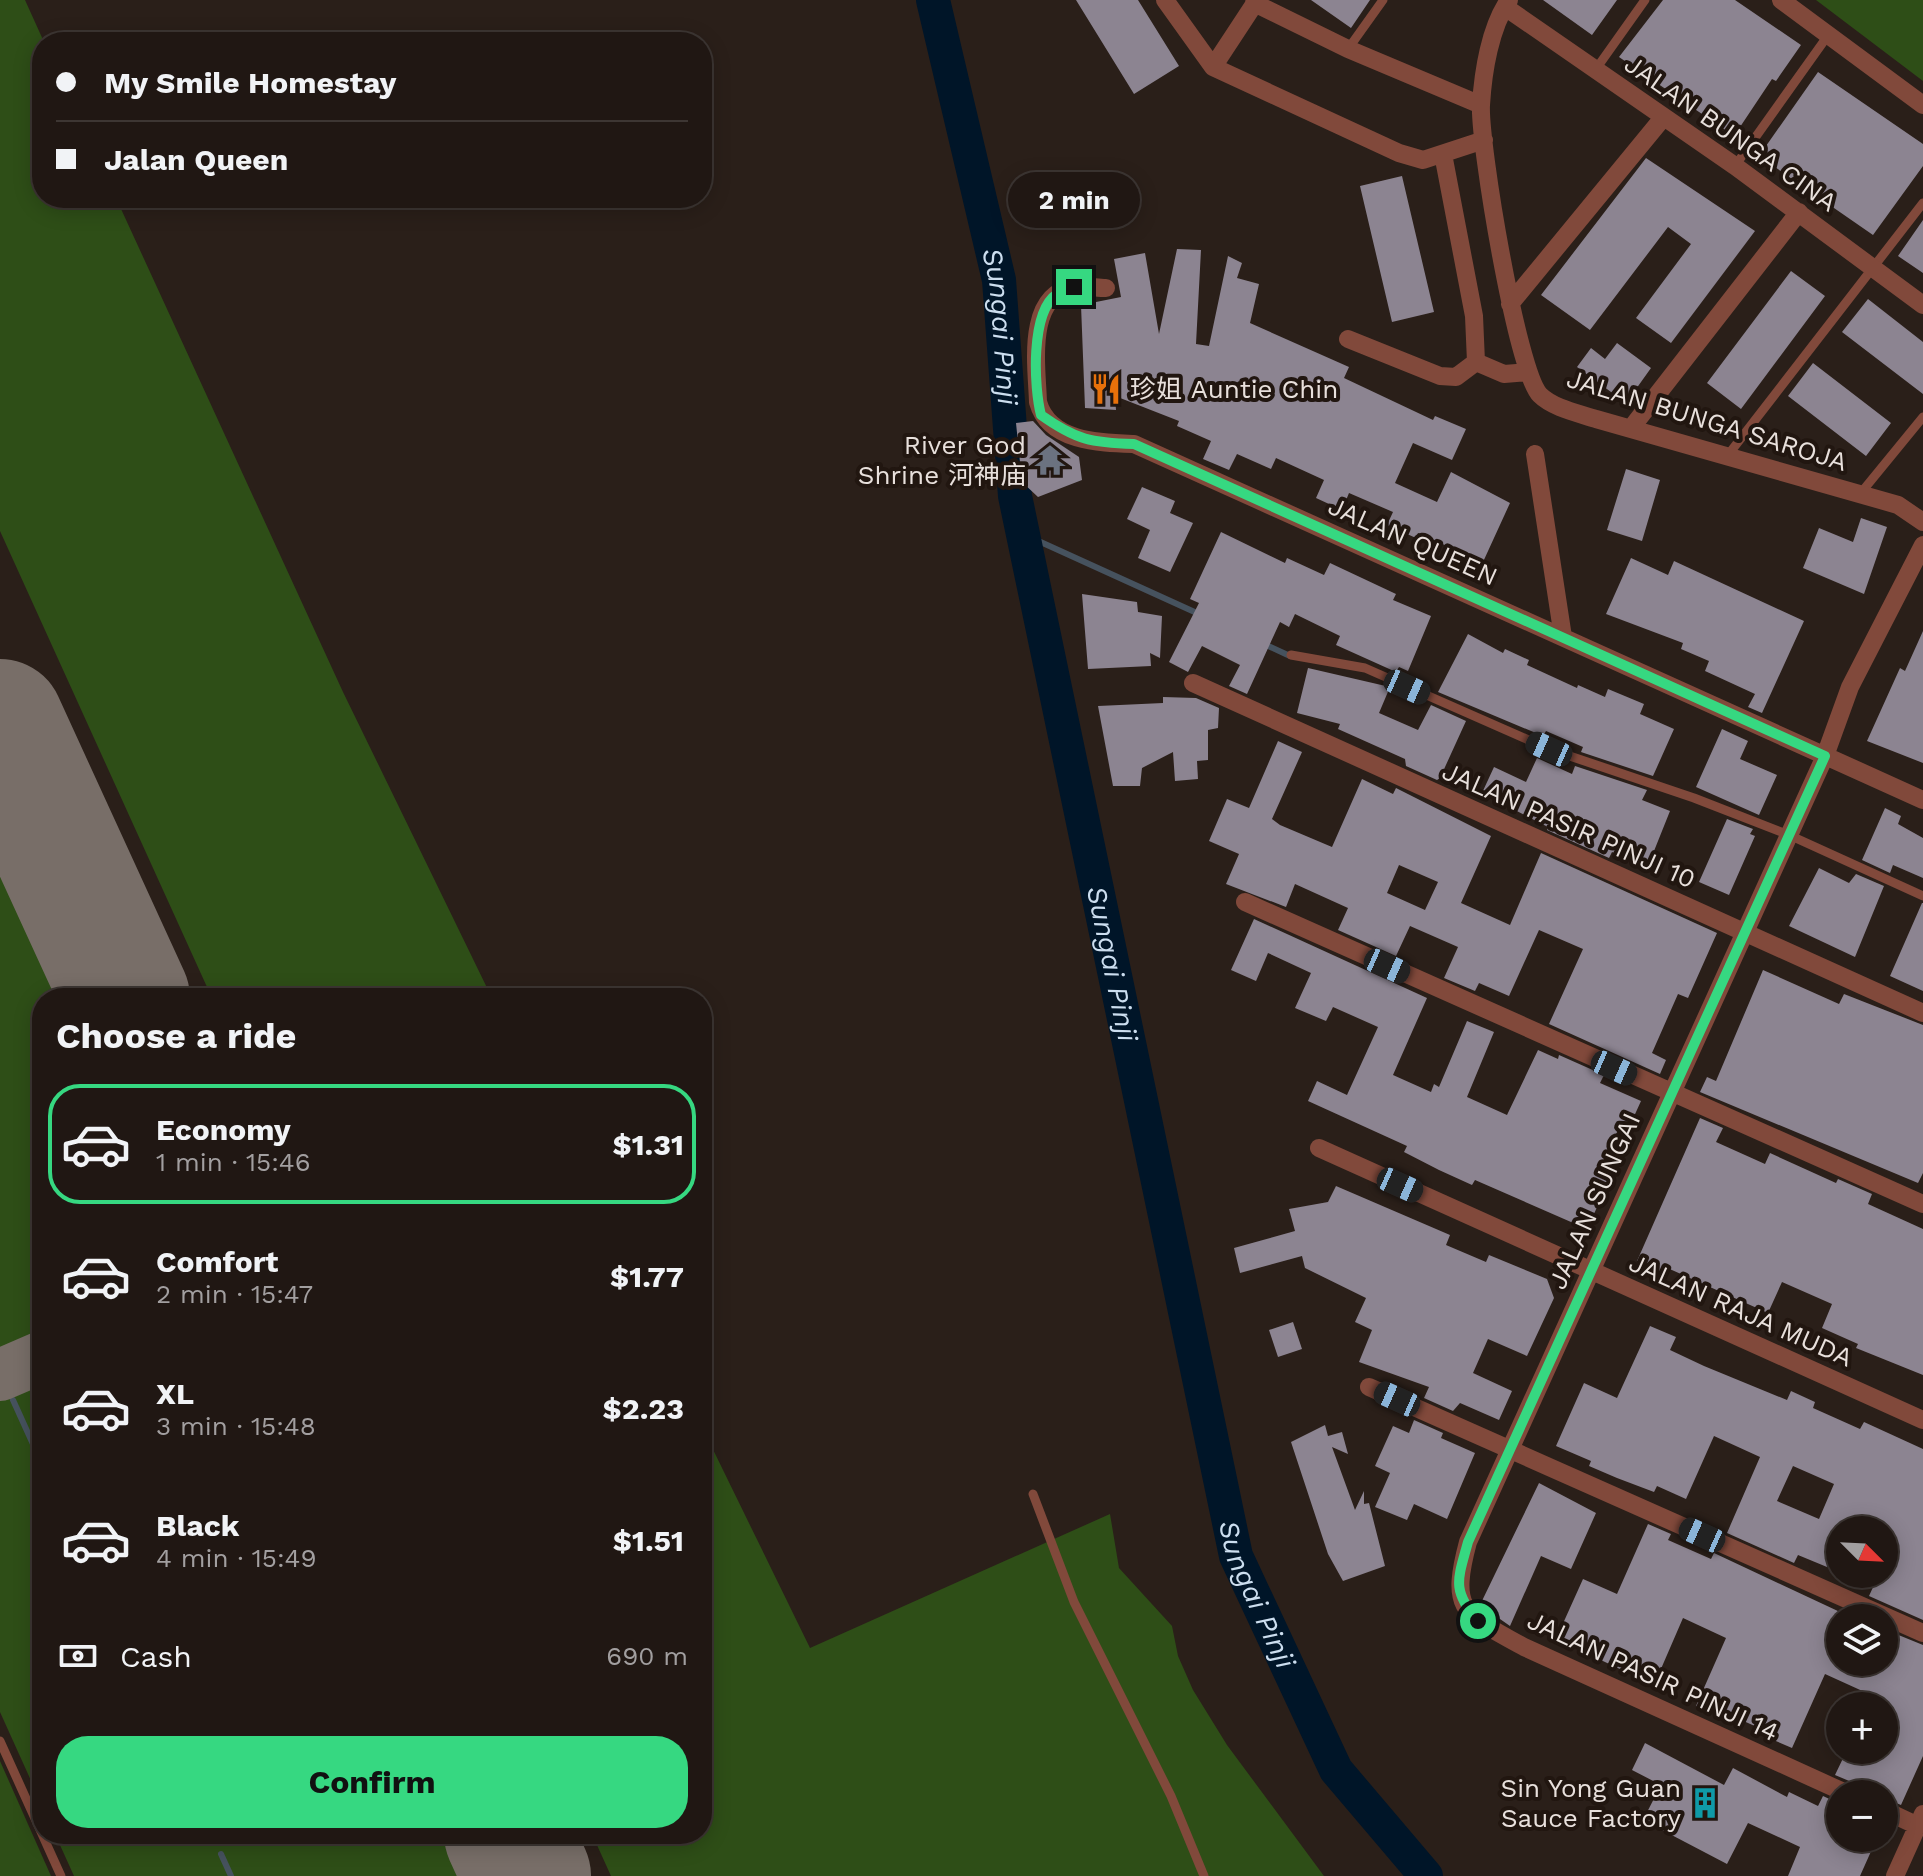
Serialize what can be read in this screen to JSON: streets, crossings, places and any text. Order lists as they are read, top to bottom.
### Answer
{
  "streets": {
    "street": [
      "JALAN BUNGA CINA",
      "JALAN BUNGA SAROJA",
      "JALAN QUEEN",
      "JALAN PASIR PINJI 10",
      "JALAN SUNGAI",
      "JALAN RAJA MUDA",
      "JALAN PASIR PINJI 14"
    ]
  },
  "crossings": [
    ["JALAN BUNGA CINA", "JALAN BUNGA SAROJA"],
    ["JALAN QUEEN", "JALAN SUNGAI"],
    ["JALAN PASIR PINJI 10", "JALAN SUNGAI"],
    ["JALAN SUNGAI", "JALAN RAJA MUDA"],
    ["JALAN SUNGAI", "JALAN PASIR PINJI 14"]
  ],
  "water": ["Sungai Pinji"],
  "places": {
    "restaurant": ["珍姐 Auntie Chin"],
    "temple": ["River God Shrine 河神庙"],
    "building": ["Sin Yong Guan Sauce Factory"]
  },
  "north": "bottom right",
  "page": {
    "banner": ["My Smile Homestay", "Jalan Queen"],
    "bubble": "2 min",
    "heading": "Choose a ride",
    "list": [
      {
        "name": "Economy",
        "note": "1 min · 15:46",
        "value": "$1.31"
      },
      {
        "name": "Comfort",
        "note": "2 min · 15:47",
        "value": "$1.77"
      },
      {
        "name": "XL",
        "note": "3 min · 15:48",
        "value": "$2.23"
      },
      {
        "name": "Black",
        "note": "4 min · 15:49",
        "value": "$1.51"
      }
    ],
    "map_buttons": ["+", "−"],
    "pay": ["Cash", "690 m"],
    "buttons": "Confirm"
  }
}
